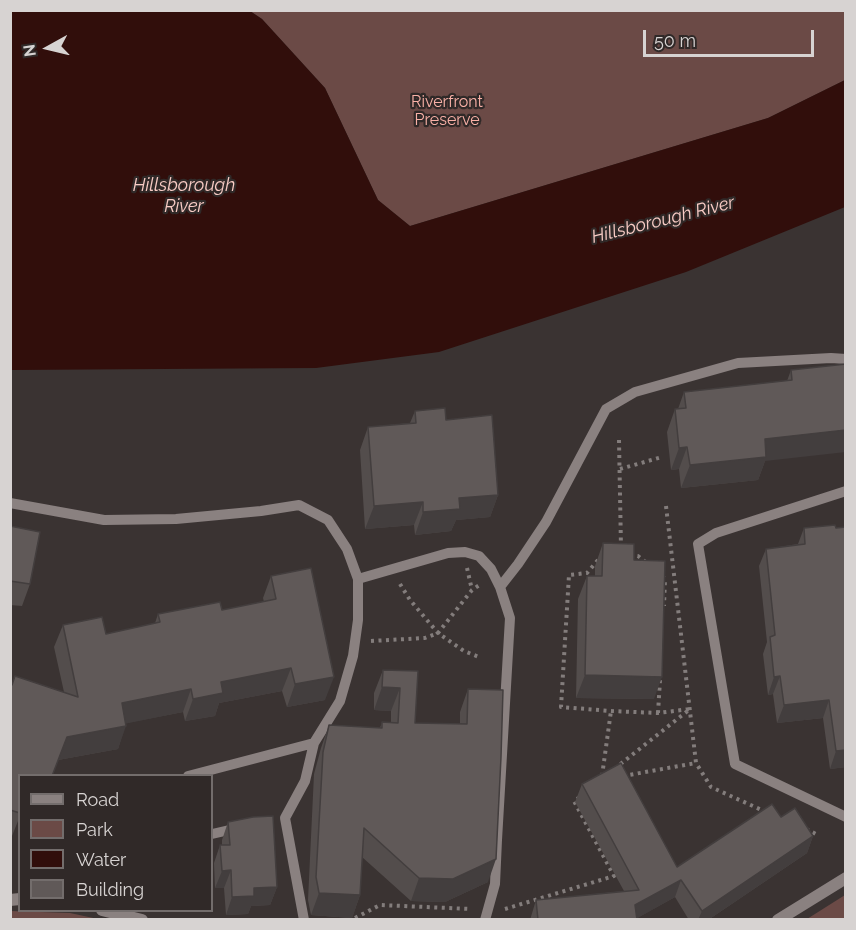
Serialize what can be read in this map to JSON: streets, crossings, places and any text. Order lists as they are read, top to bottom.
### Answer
{
  "water": ["Hillsborough River"],
  "parks": ["Riverfront Preserve"],
  "legend": [
    "Road",
    "Park",
    "Water",
    "Building"
  ],
  "scale_bar": "50 m",
  "north": "left"
}
